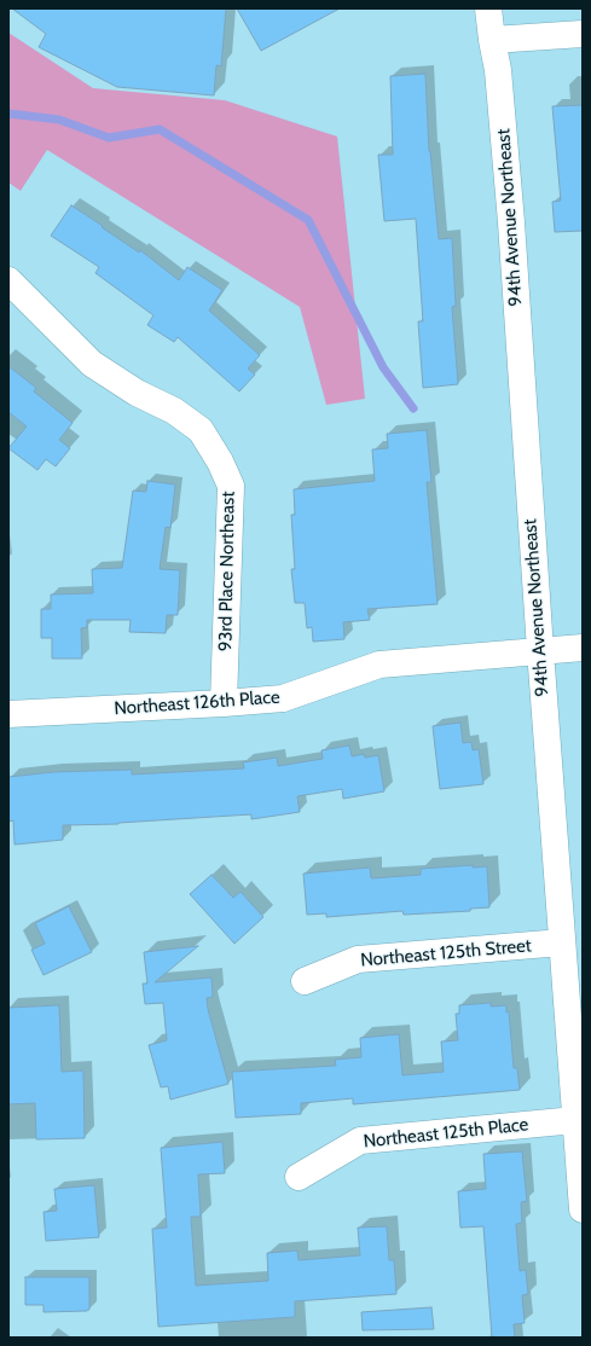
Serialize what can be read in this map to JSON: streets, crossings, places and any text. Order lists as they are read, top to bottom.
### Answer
{
  "streets": {
    "street": [
      "94th Avenue Northeast",
      "93rd Place Northeast",
      "Northeast 126th Place",
      "Northeast 125th Street",
      "Northeast 125th Place"
    ]
  },
  "crossings": [
    ["94th Avenue Northeast", "Northeast 126th Place"],
    ["94th Avenue Northeast", "Northeast 125th Street"],
    ["94th Avenue Northeast", "Northeast 125th Place"],
    ["93rd Place Northeast", "Northeast 126th Place"]
  ]
}
